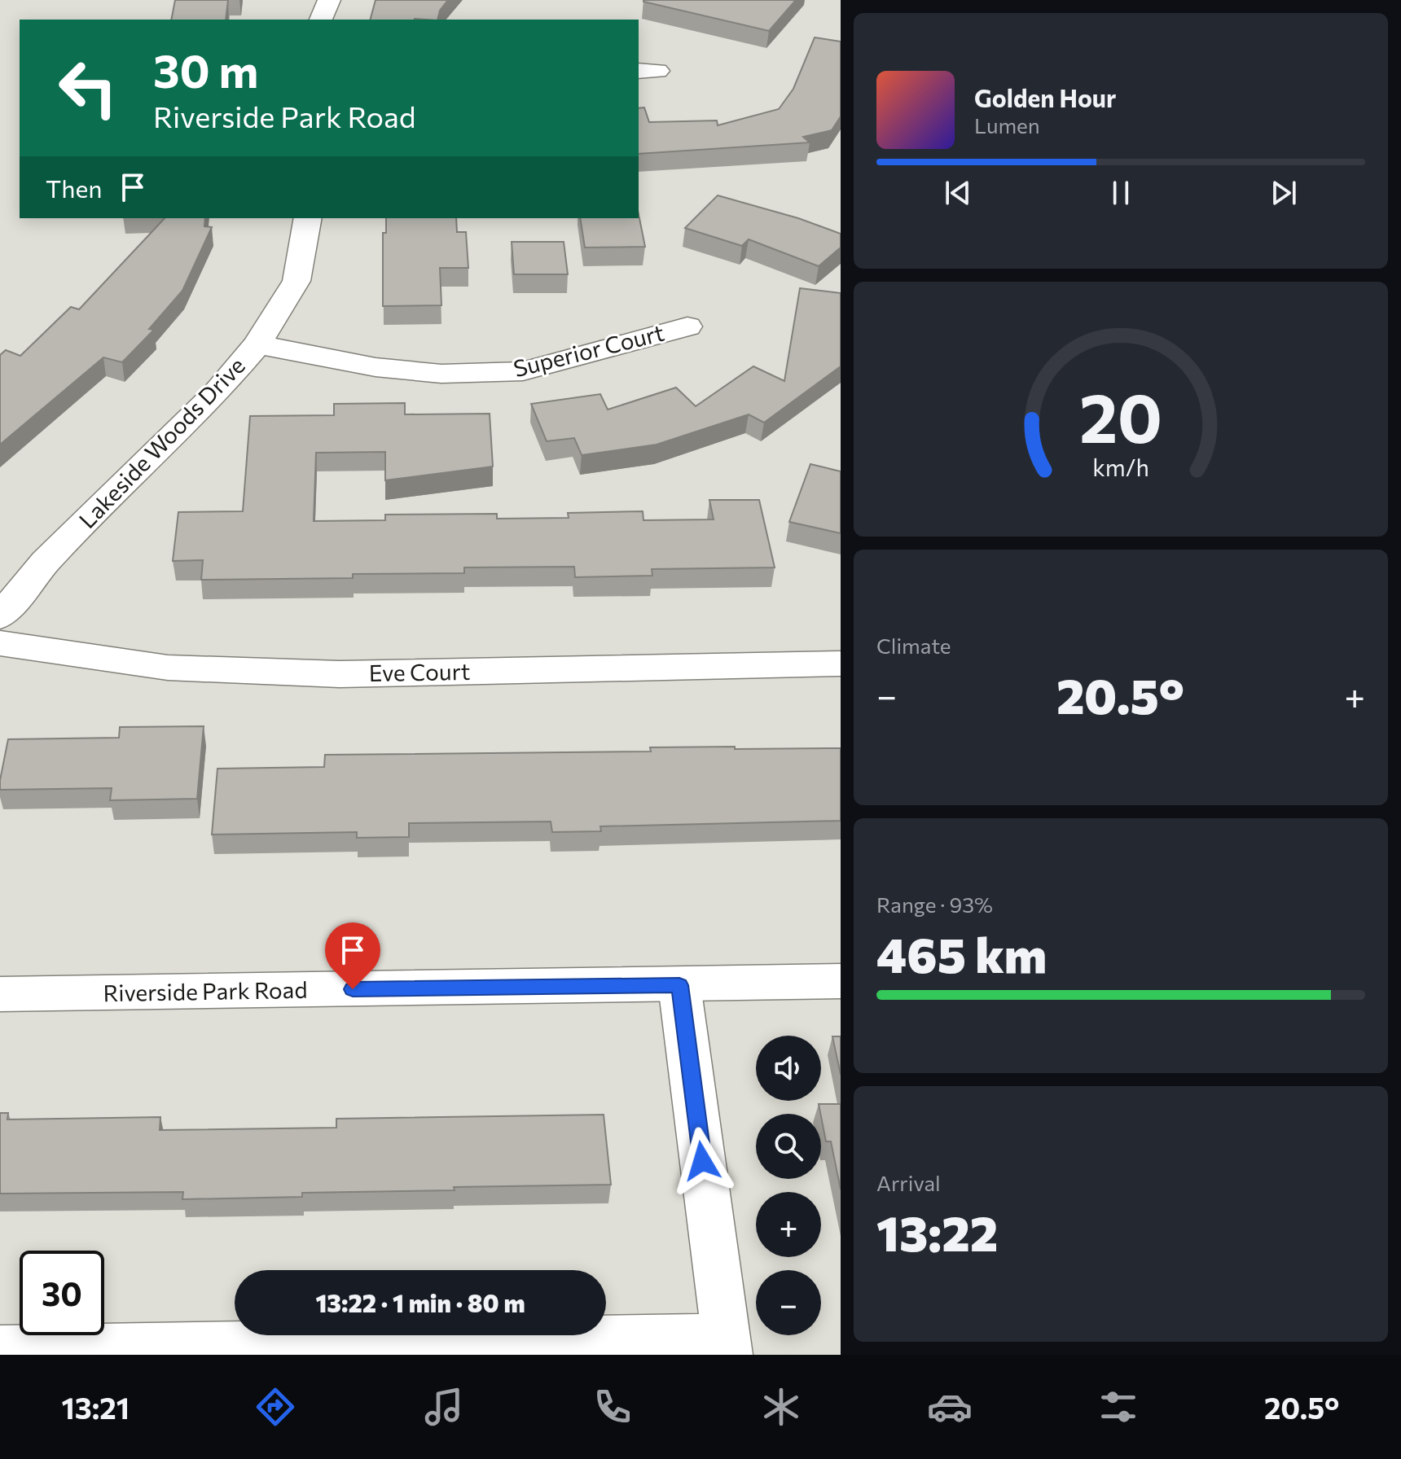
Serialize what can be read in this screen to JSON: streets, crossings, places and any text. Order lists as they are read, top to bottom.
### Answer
{
  "streets": {
    "street": [
      "Superior Court",
      "Lakeside Woods Drive",
      "Eve Court",
      "Riverside Park Road"
    ]
  },
  "crossings": [
    ["Superior Court", "Lakeside Woods Drive"]
  ],
  "page": {
    "turn": ["30 m", "Riverside Park Road"],
    "song": ["Golden Hour", "Lumen"],
    "then": "Then",
    "tile": [
      "Climate",
      ["Range · 93%", "465 km"],
      ["Arrival", "13:22"]
    ],
    "heat": ["−", "20.5°", "+"],
    "map_buttons": ["+", "−"],
    "limit": "30",
    "trip": "13:22 · 1 min · 80 m",
    "tabs": ["13:21", "20.5°"],
    "gauge": ["20", "km/h"]
  }
}
